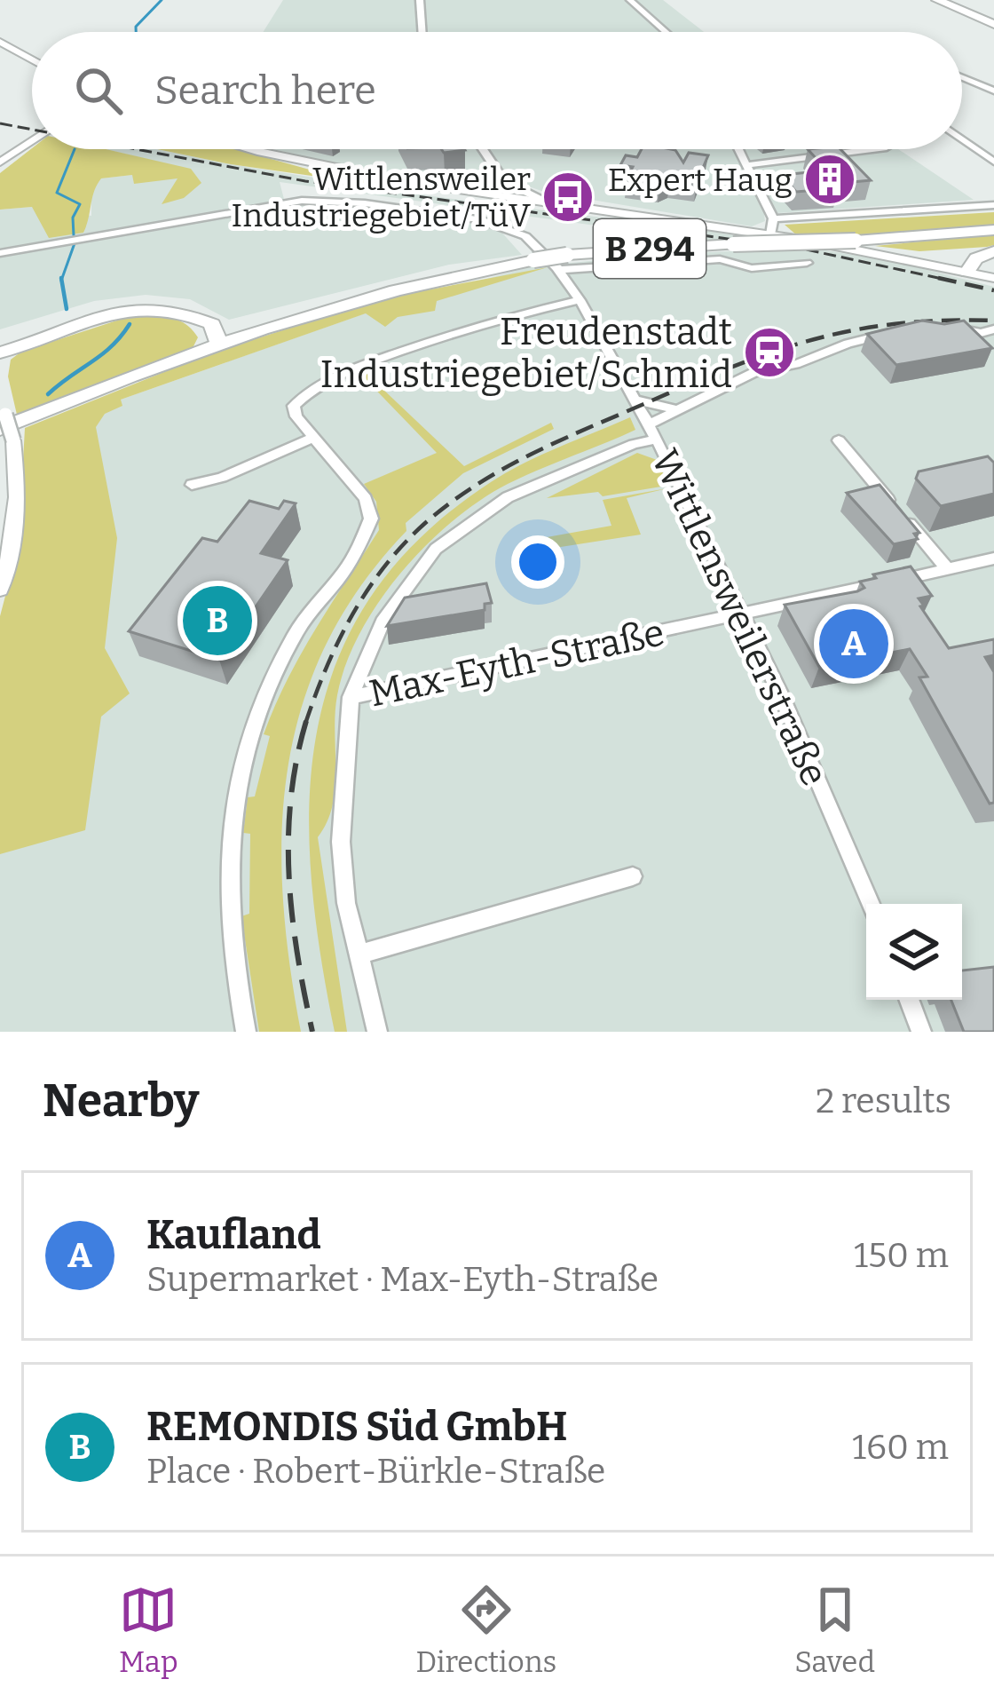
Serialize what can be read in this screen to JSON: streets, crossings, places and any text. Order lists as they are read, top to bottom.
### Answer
{
  "streets": {
    "main road": ["B 294"],
    "street": ["Wittlensweilerstraße", "Max-Eyth-Straße"]
  },
  "crossings": [
    ["B 294", "Wittlensweilerstraße"],
    ["Wittlensweilerstraße", "Max-Eyth-Straße"]
  ],
  "places": {
    "building": ["Expert Haug"],
    "bus stop": ["Wittlensweiler Industriegebiet/TüV"],
    "station": ["Freudenstadt Industriegebiet/Schmid"]
  },
  "page": {
    "search": "Search here",
    "pins": ["B", "A"],
    "heading": ["Nearby", "2 results"],
    "list": [
      {
        "mark": "A",
        "name": "Kaufland",
        "note": "Supermarket · Max-Eyth-Straße",
        "value": "150 m"
      },
      {
        "mark": "B",
        "name": "REMONDIS Süd GmbH",
        "note": "Place · Robert-Bürkle-Straße",
        "value": "160 m"
      }
    ],
    "nav": ["Map", "Directions", "Saved"]
  }
}
